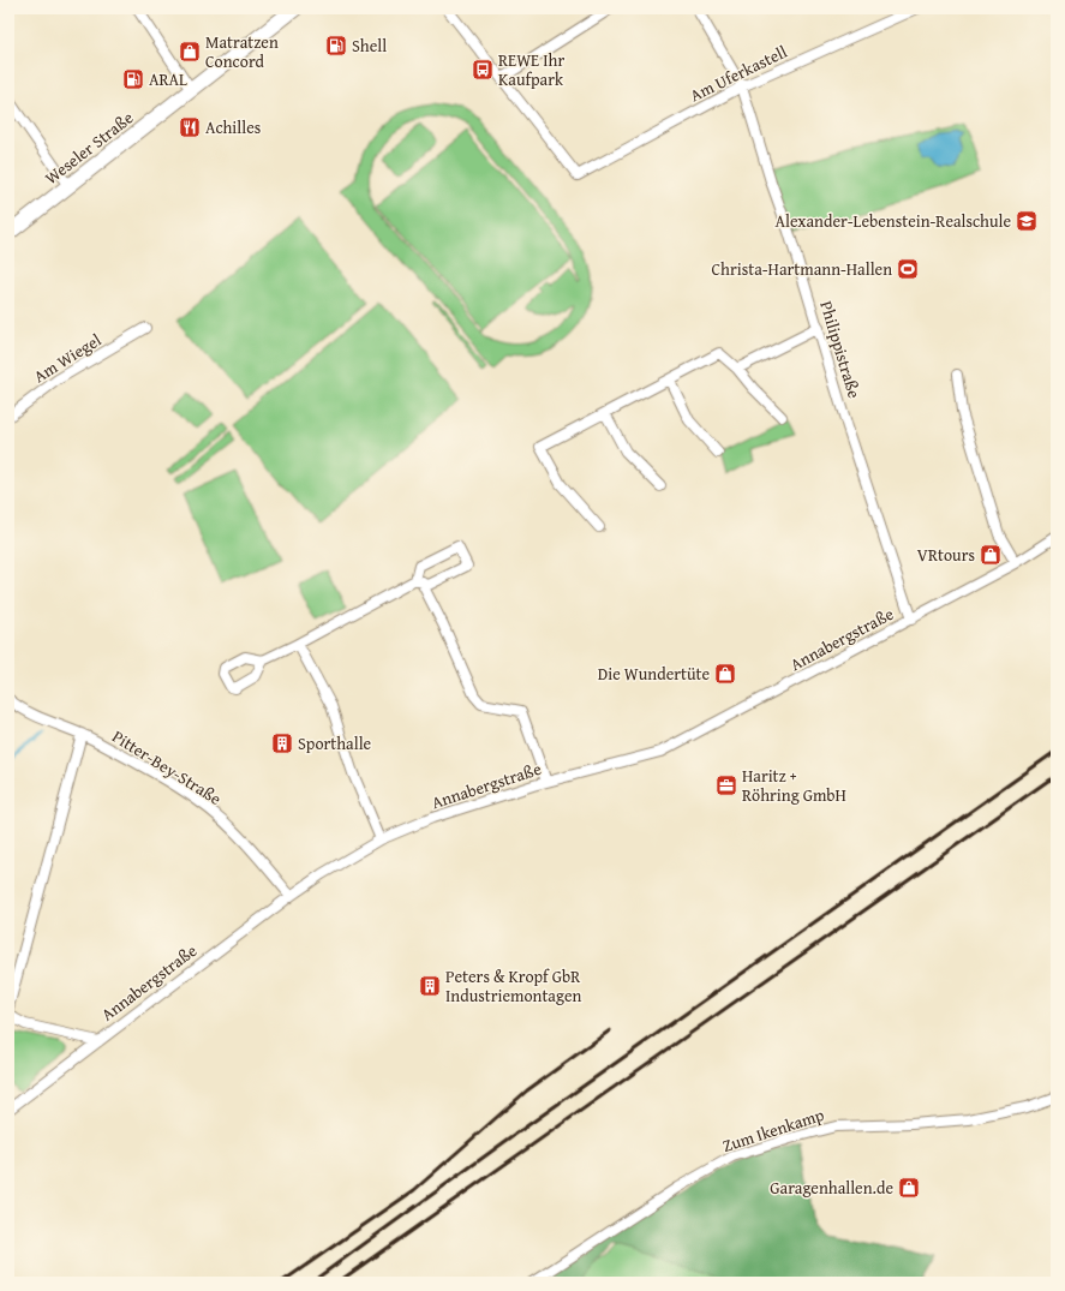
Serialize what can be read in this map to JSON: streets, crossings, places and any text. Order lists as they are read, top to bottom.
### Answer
{
  "streets": {
    "main road": ["Weseler Straße"],
    "street": [
      "Am Uferkastell",
      "Philippistraße",
      "Am Wiegel",
      "Annabergstraße",
      "Pitter-Bey-Straße",
      "Zum Ikenkamp"
    ]
  },
  "crossings": [
    ["Am Uferkastell", "Philippistraße"],
    ["Philippistraße", "Annabergstraße"],
    ["Annabergstraße", "Pitter-Bey-Straße"]
  ],
  "places": {
    "fuel station": ["Shell", "ARAL"],
    "shop": [
      "Matratzen Concord",
      "VRtours",
      "Die Wundertüte",
      "Garagenhallen.de"
    ],
    "bus stop": ["REWE Ihr Kaufpark"],
    "restaurant": ["Achilles"],
    "school or university": ["Alexander-Lebenstein-Realschule"],
    "sports": ["Christa-Hartmann-Hallen"],
    "building": ["Sporthalle", "Peters & Kropf GbR Industriemontagen"],
    "office": ["Haritz + Röhring GmbH"]
  }
}
